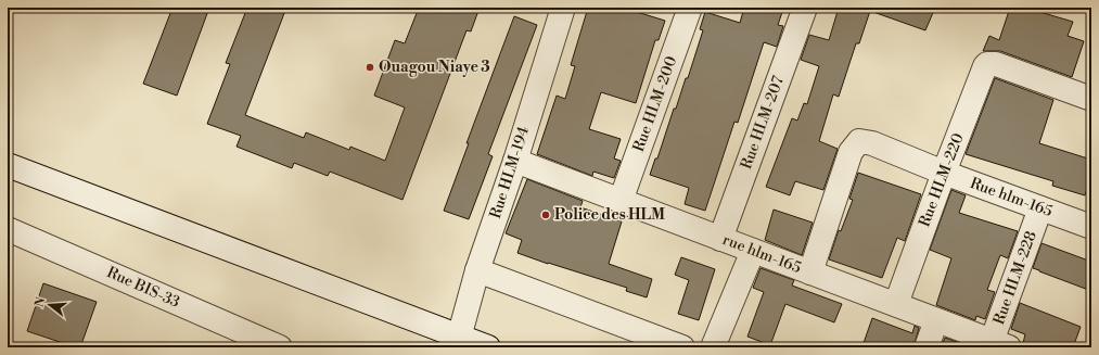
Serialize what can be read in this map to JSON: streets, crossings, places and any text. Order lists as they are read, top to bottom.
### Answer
{
  "streets": {
    "street": [
      "Rue HLM-200",
      "Rue HLM-207",
      "Rue HLM-194",
      "Rue HLM-220",
      "Rue hlm-165",
      "rue hlm-165",
      "Rue HLM-228",
      "Rue BIS-33"
    ]
  },
  "crossings": [
    ["Rue HLM-200", "rue hlm-165"],
    ["Rue HLM-207", "rue hlm-165"],
    ["Rue HLM-194", "rue hlm-165"],
    ["Rue HLM-220", "Rue hlm-165"],
    ["Rue HLM-220", "rue hlm-165"],
    ["Rue hlm-165", "rue hlm-165"],
    ["Rue hlm-165", "Rue HLM-228"],
    ["rue hlm-165", "Rue HLM-228"]
  ],
  "places": ["Ouagou Niaye 3", "Police des HLM"],
  "north": "left"
}
